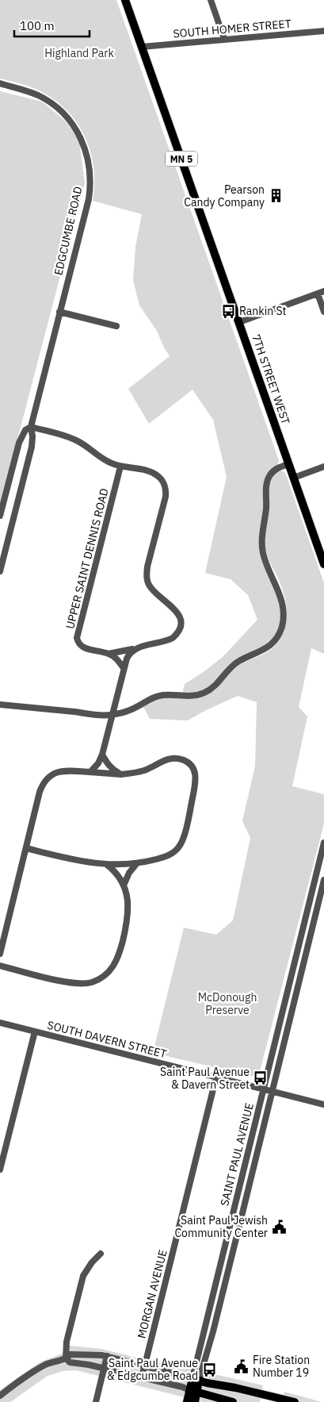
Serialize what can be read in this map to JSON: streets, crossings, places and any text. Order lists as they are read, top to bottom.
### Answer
{
  "streets": {
    "main road": ["MN 5", "7TH STREET WEST", "SAINT PAUL AVENUE"],
    "street": [
      "SOUTH HOMER STREET",
      "EDGCUMBE ROAD",
      "UPPER SAINT DENNIS ROAD",
      "SOUTH DAVERN STREET",
      "MORGAN AVENUE"
    ]
  },
  "crossings": [
    ["SOUTH HOMER STREET", "7TH STREET WEST"],
    ["SOUTH DAVERN STREET", "SAINT PAUL AVENUE"],
    ["SOUTH DAVERN STREET", "MORGAN AVENUE"]
  ],
  "parks": ["Highland Park", "McDonough Preserve"],
  "places": {
    "building": ["Pearson Candy Company"],
    "bus stop": ["Rankin St", "Saint Paul Avenue & Davern Street", "Saint Paul Avenue & Edgcumbe Road"],
    "public building": ["Saint Paul Jewish Community Center", "Fire Station Number 19"]
  },
  "scale_bar": "100 m"
}
